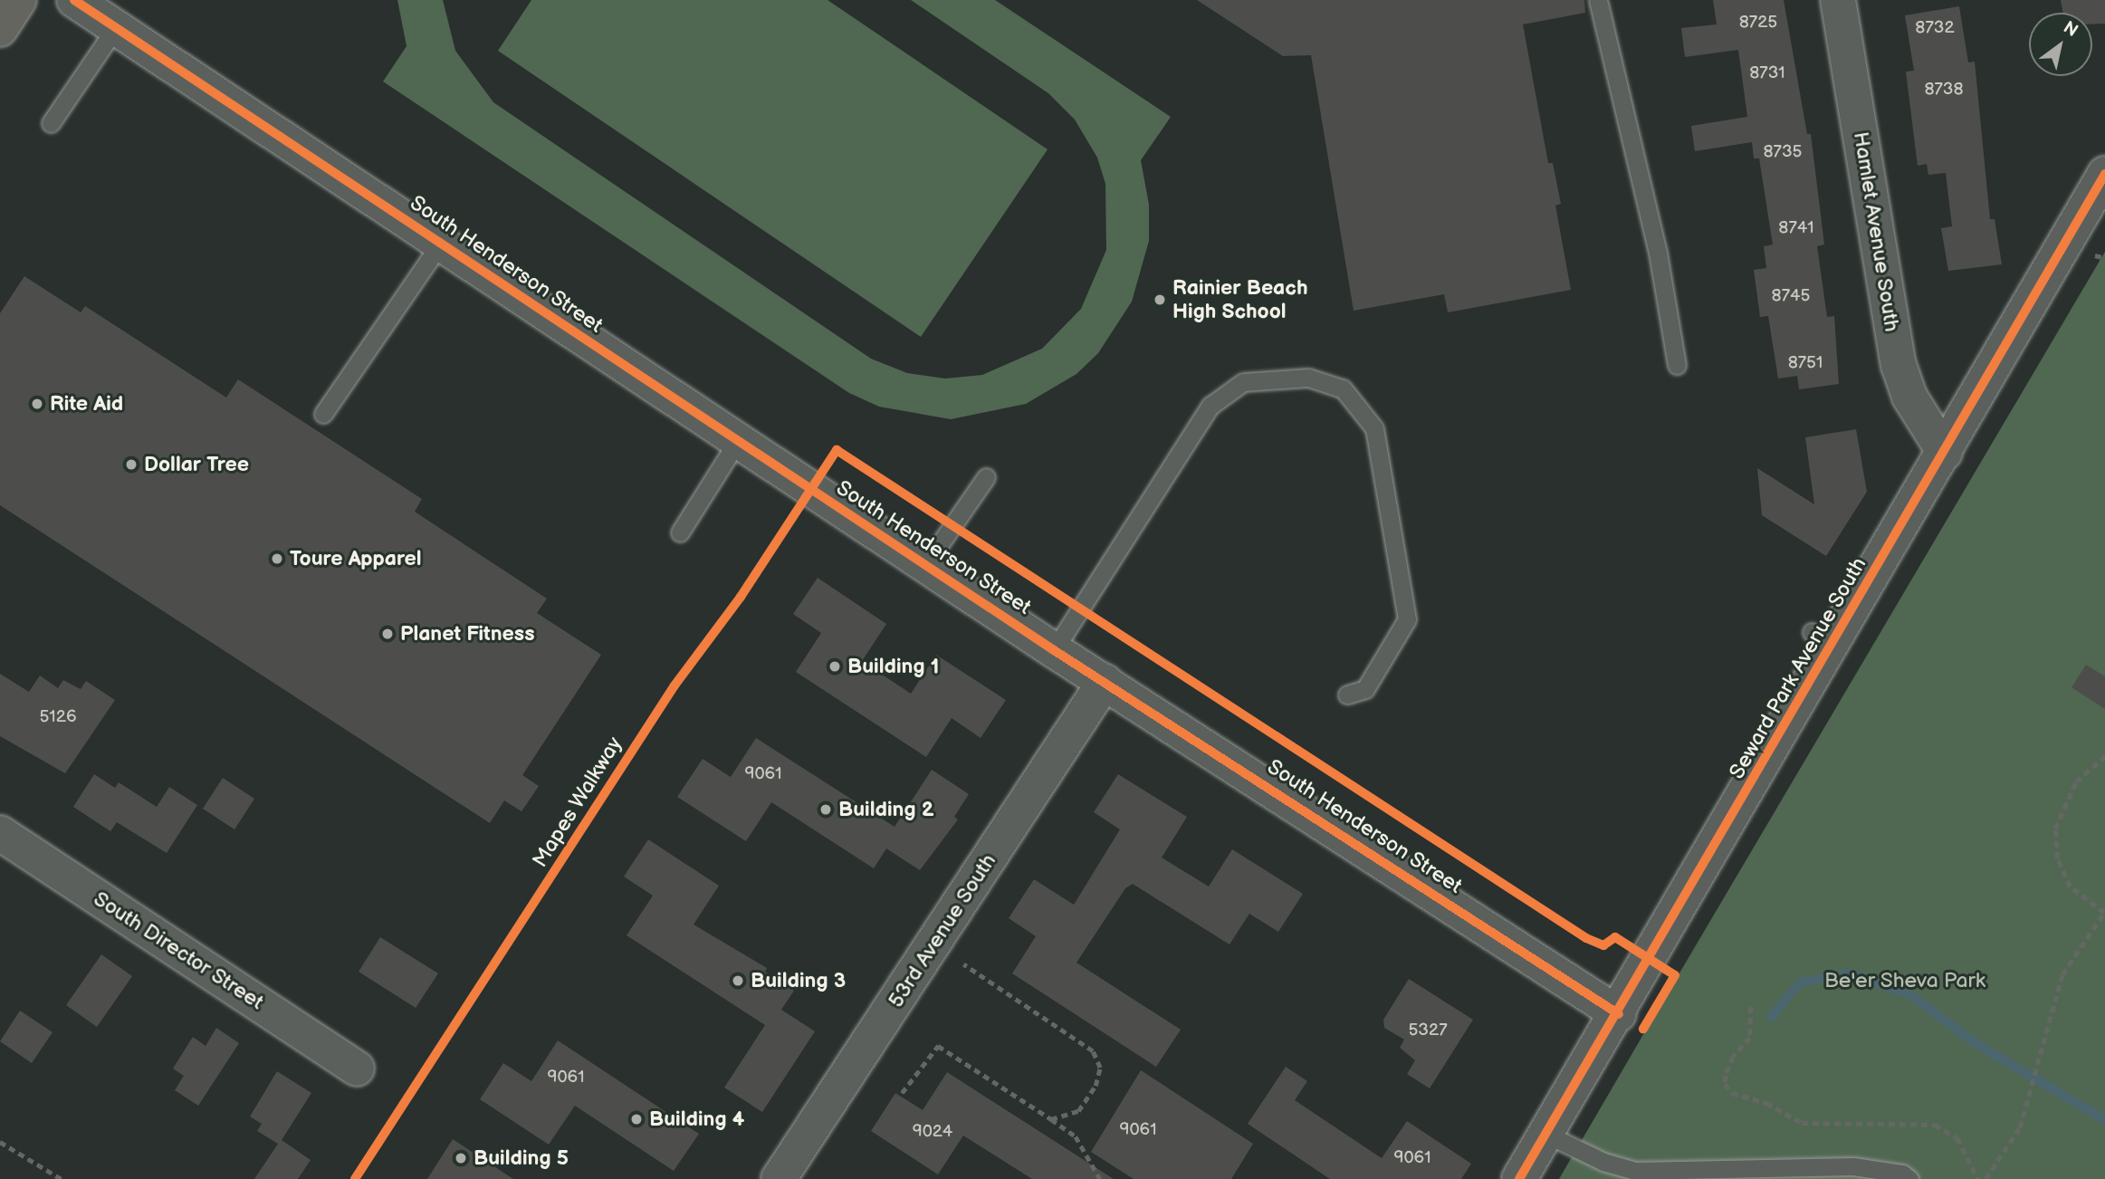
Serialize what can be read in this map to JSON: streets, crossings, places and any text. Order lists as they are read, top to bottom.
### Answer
{
  "streets": {
    "street": [
      "Hamlet Avenue South",
      "South Henderson Street",
      "Seward Park Avenue South",
      "53rd Avenue South",
      "South Director Street"
    ],
    "cycle path": ["Mapes Walkway"]
  },
  "crossings": [
    ["Hamlet Avenue South", "Seward Park Avenue South"],
    ["South Henderson Street", "Seward Park Avenue South"],
    ["South Henderson Street", "53rd Avenue South"]
  ],
  "parks": ["Be'er Sheva Park"],
  "places": [
    "Rainier Beach High School",
    "Rite Aid",
    "Dollar Tree",
    "Toure Apparel",
    "Planet Fitness",
    "Building 1",
    "Building 2",
    "Building 3",
    "Building 4",
    "Building 5"
  ],
  "house_numbers": [
    "8725",
    "8732",
    "8731",
    "8738",
    "8735",
    "8741",
    "8745",
    "8751",
    "5126",
    "9061",
    "5327",
    "9061",
    "9061",
    "9024",
    "9061"
  ],
  "north": "top right"
}
